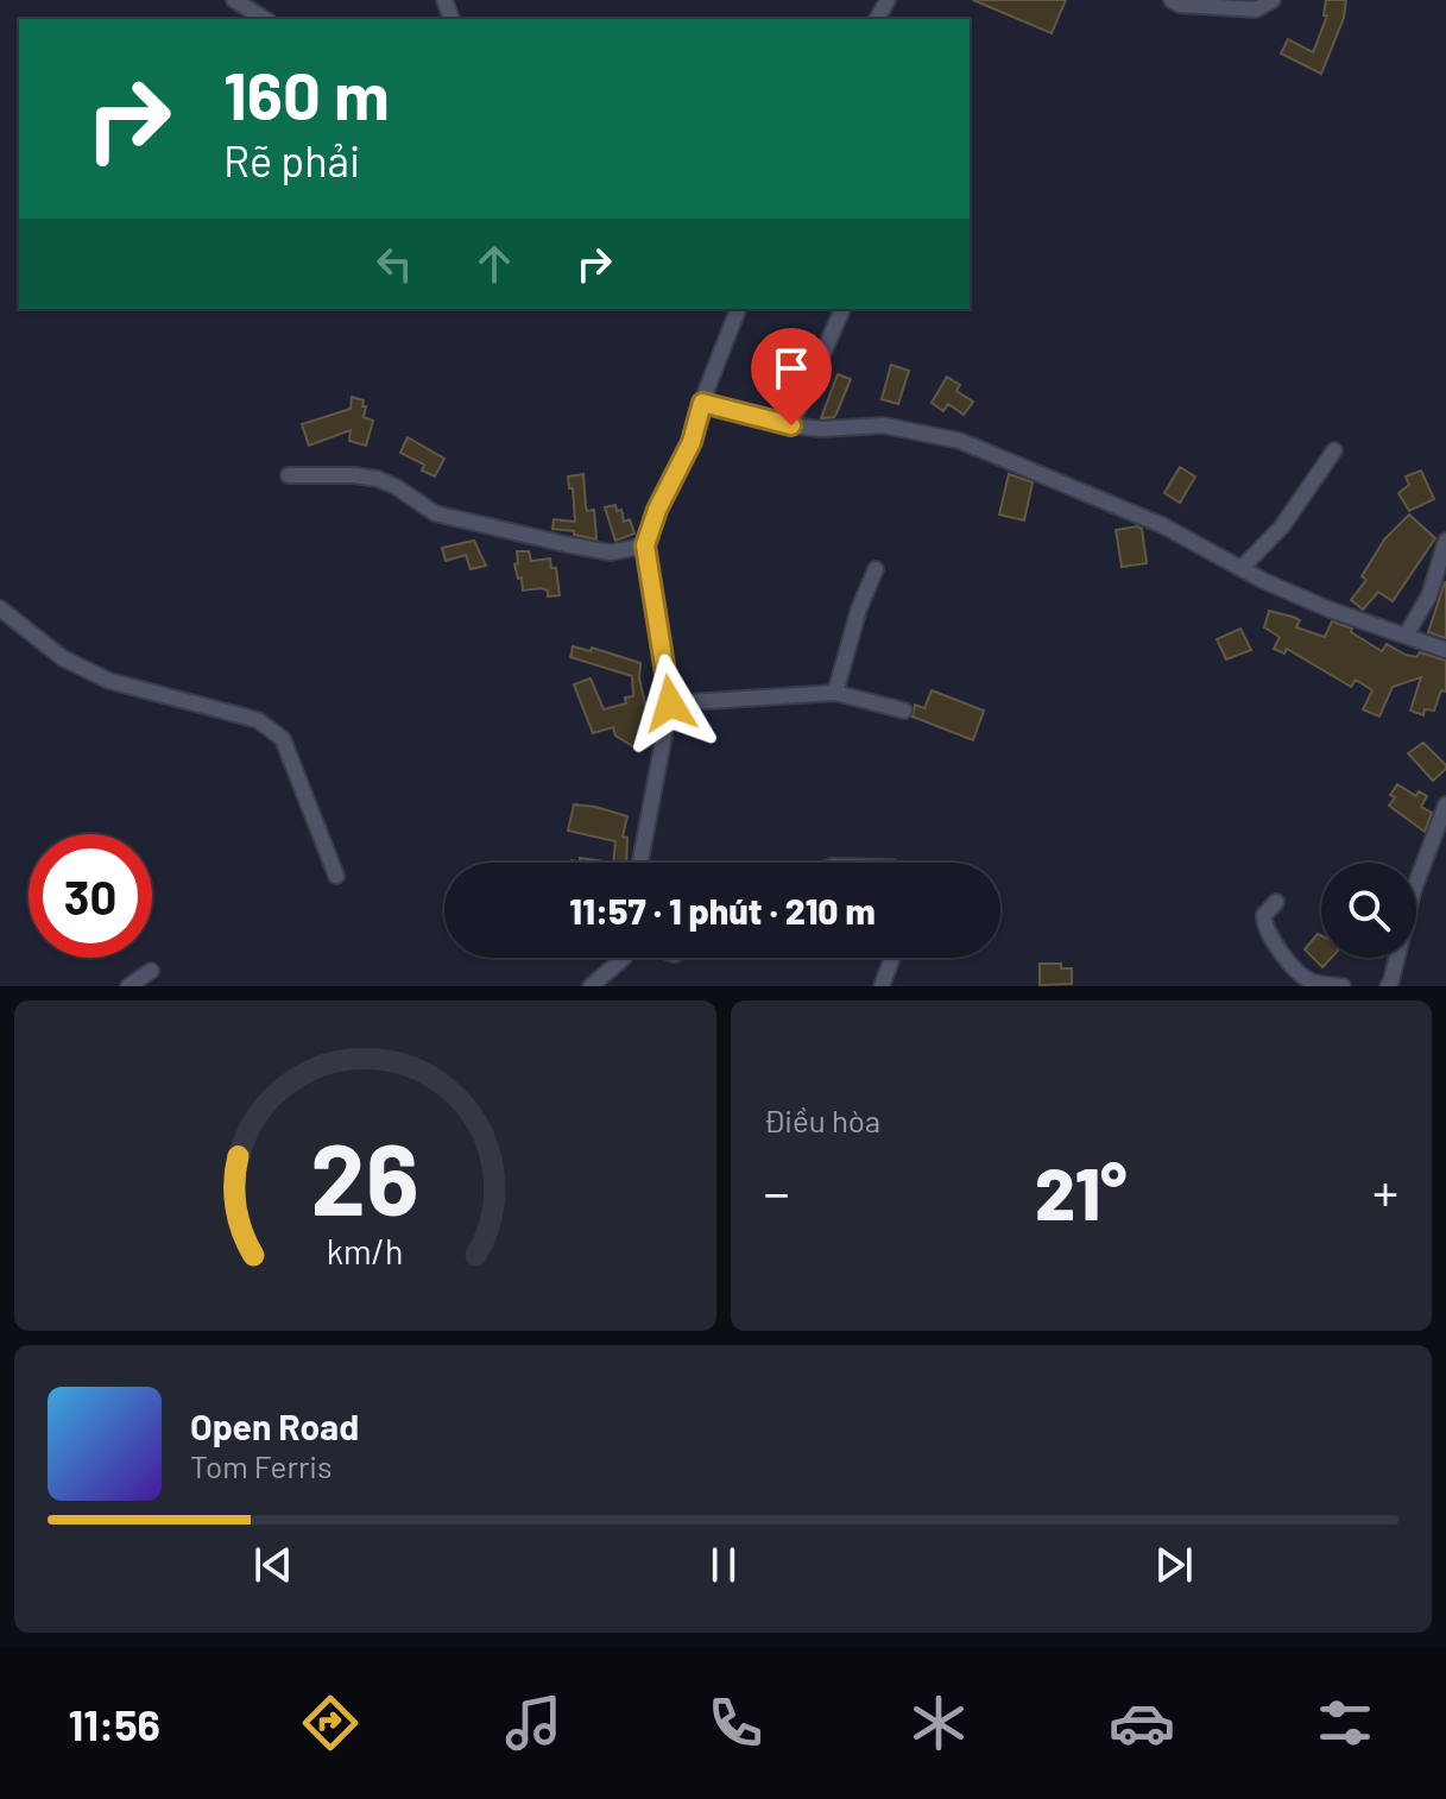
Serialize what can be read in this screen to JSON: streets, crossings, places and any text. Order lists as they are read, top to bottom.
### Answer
{
  "page": {
    "turn": ["160 m", "Rẽ phải"],
    "limit": "30",
    "trip": "11:57 · 1 phút · 210 m",
    "tile": "Điều hòa",
    "heat": ["−", "21°", "+"],
    "song": ["Open Road", "Tom Ferris"],
    "tabs": "11:56",
    "gauge": ["26", "km/h"]
  }
}
